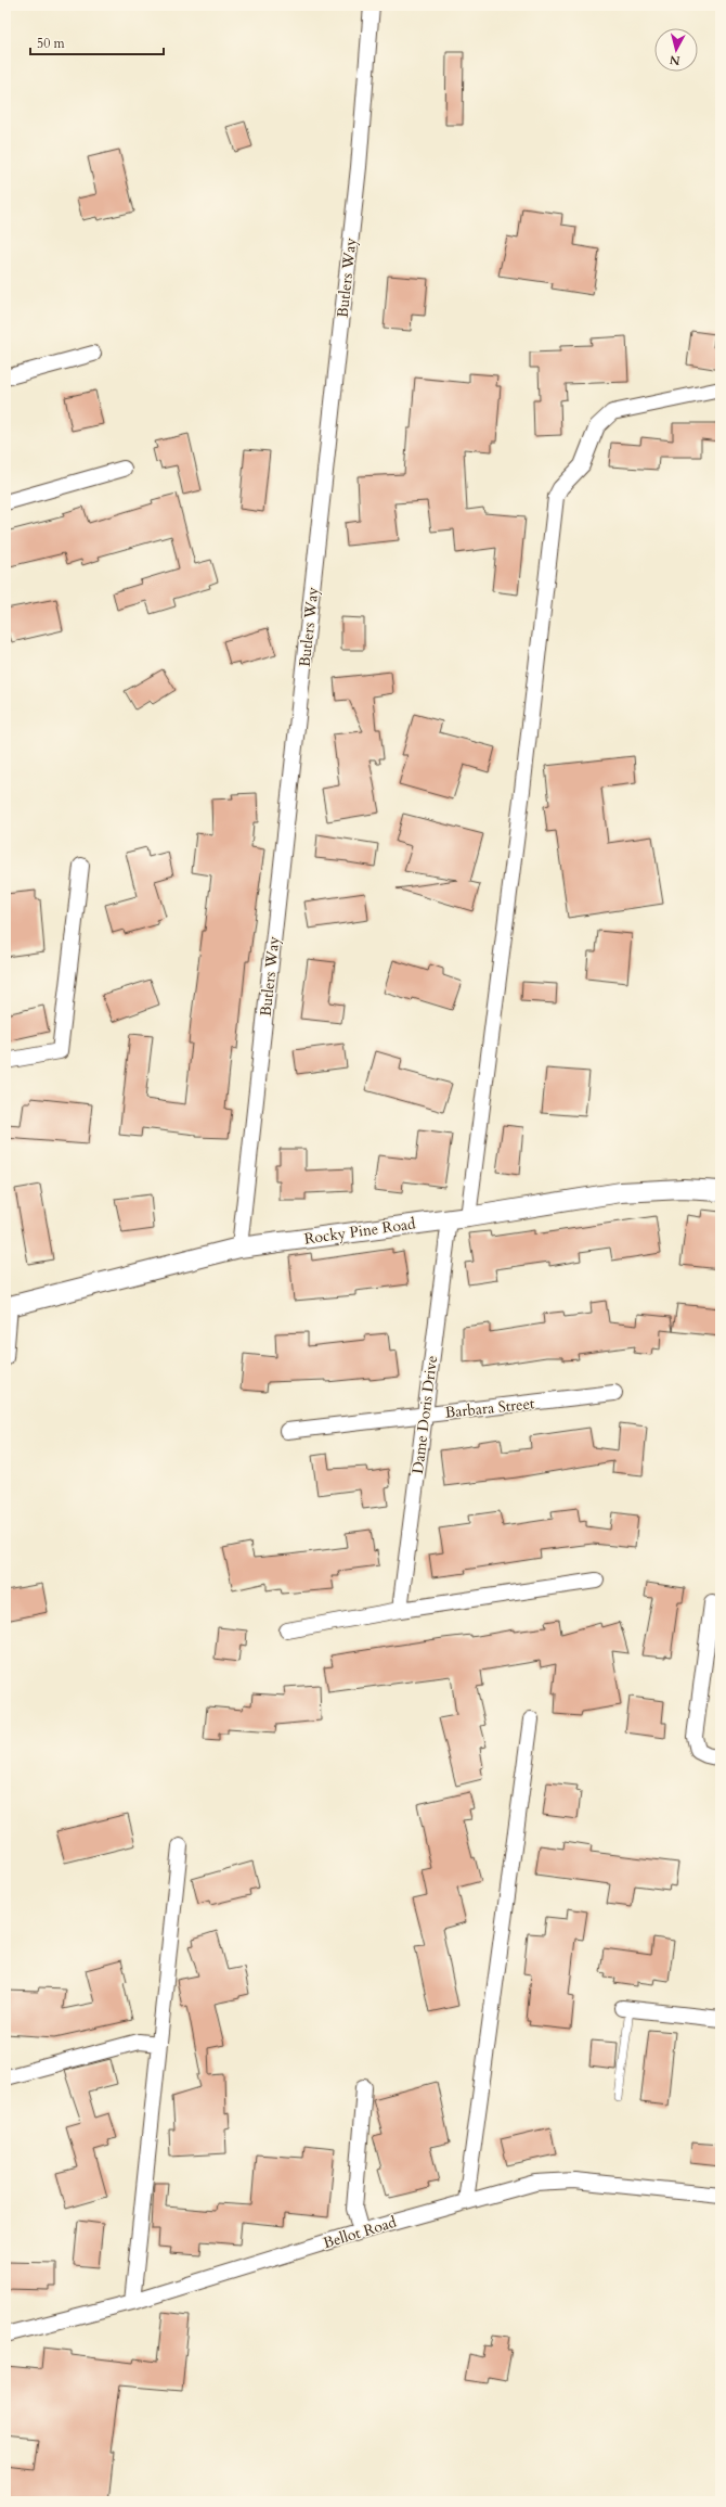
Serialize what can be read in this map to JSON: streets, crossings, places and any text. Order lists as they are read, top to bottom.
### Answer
{
  "streets": {
    "street": [
      "Butlers Way",
      "Rocky Pine Road",
      "Barbara Street",
      "Dame Doris Drive",
      "Bellot Road"
    ]
  },
  "crossings": [
    ["Butlers Way", "Rocky Pine Road"],
    ["Rocky Pine Road", "Dame Doris Drive"],
    ["Barbara Street", "Dame Doris Drive"]
  ],
  "scale_bar": "50 m",
  "north": "bottom"
}
